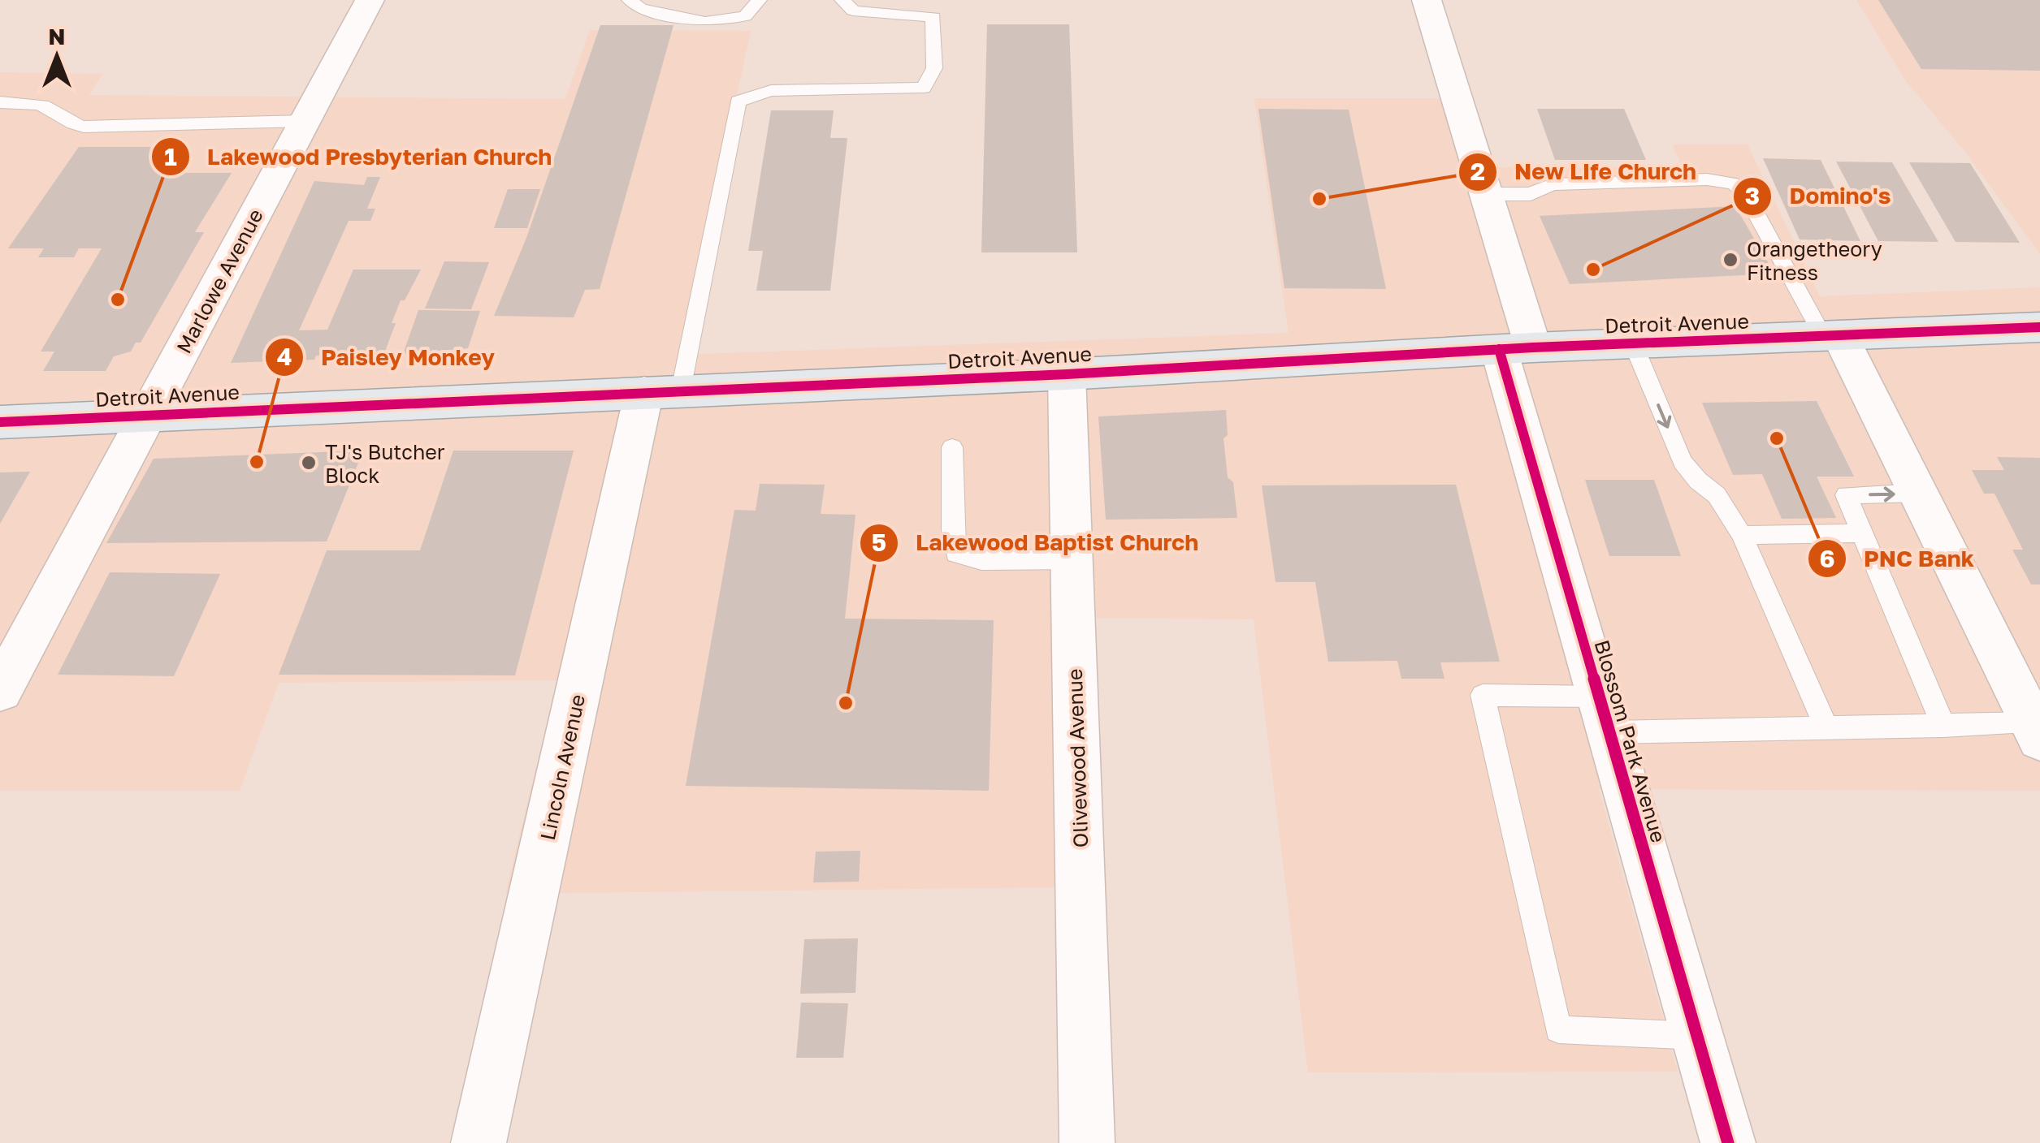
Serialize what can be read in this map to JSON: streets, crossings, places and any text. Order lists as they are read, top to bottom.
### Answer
{
  "streets": {
    "main road": ["Detroit Avenue"],
    "street": [
      "Marlowe Avenue",
      "Blossom Park Avenue",
      "Olivewood Avenue",
      "Lincoln Avenue"
    ]
  },
  "crossings": [
    ["Marlowe Avenue", "Detroit Avenue"],
    ["Detroit Avenue", "Blossom Park Avenue"],
    ["Detroit Avenue", "Olivewood Avenue"],
    ["Detroit Avenue", "Lincoln Avenue"]
  ],
  "places": [
    "New LIfe Church",
    "Orangetheory Fitness",
    "Domino's",
    "Lakewood Presbyterian Church",
    "PNC Bank",
    "Paisley Monkey",
    "TJ's Butcher Block",
    "Lakewood Baptist Church"
  ],
  "north": "top"
}
